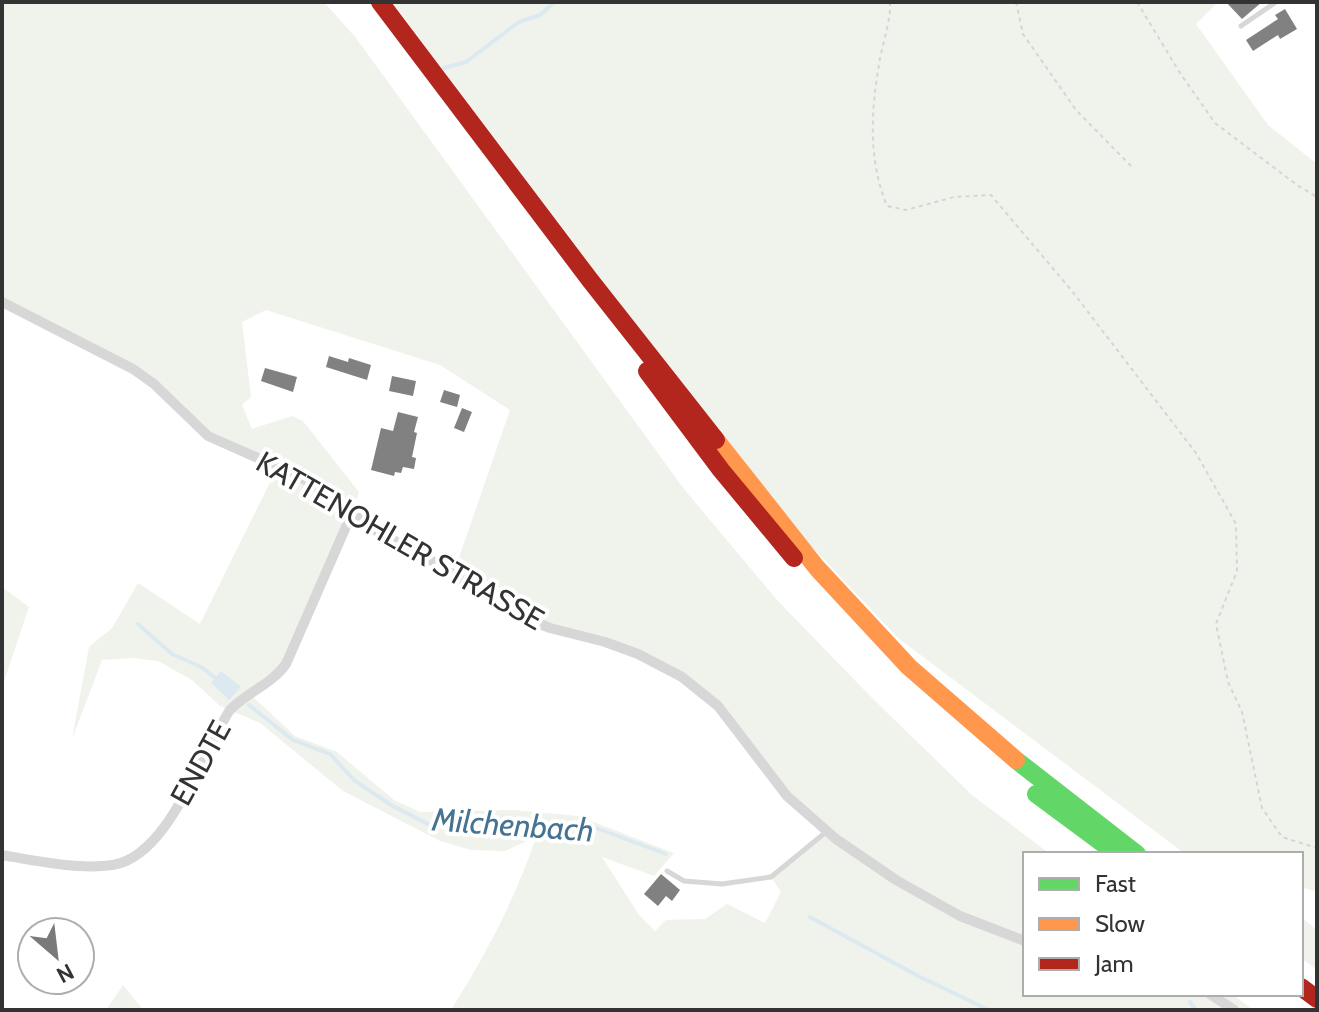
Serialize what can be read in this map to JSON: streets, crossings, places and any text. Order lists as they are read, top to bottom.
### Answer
{
  "streets": {
    "street": ["KATTENOHLER STRASSE", "ENDTE"]
  },
  "crossings": [
    ["KATTENOHLER STRASSE", "ENDTE"]
  ],
  "water": ["Milchenbach"],
  "legend": ["Fast", "Slow", "Jam"],
  "north": "bottom right"
}
